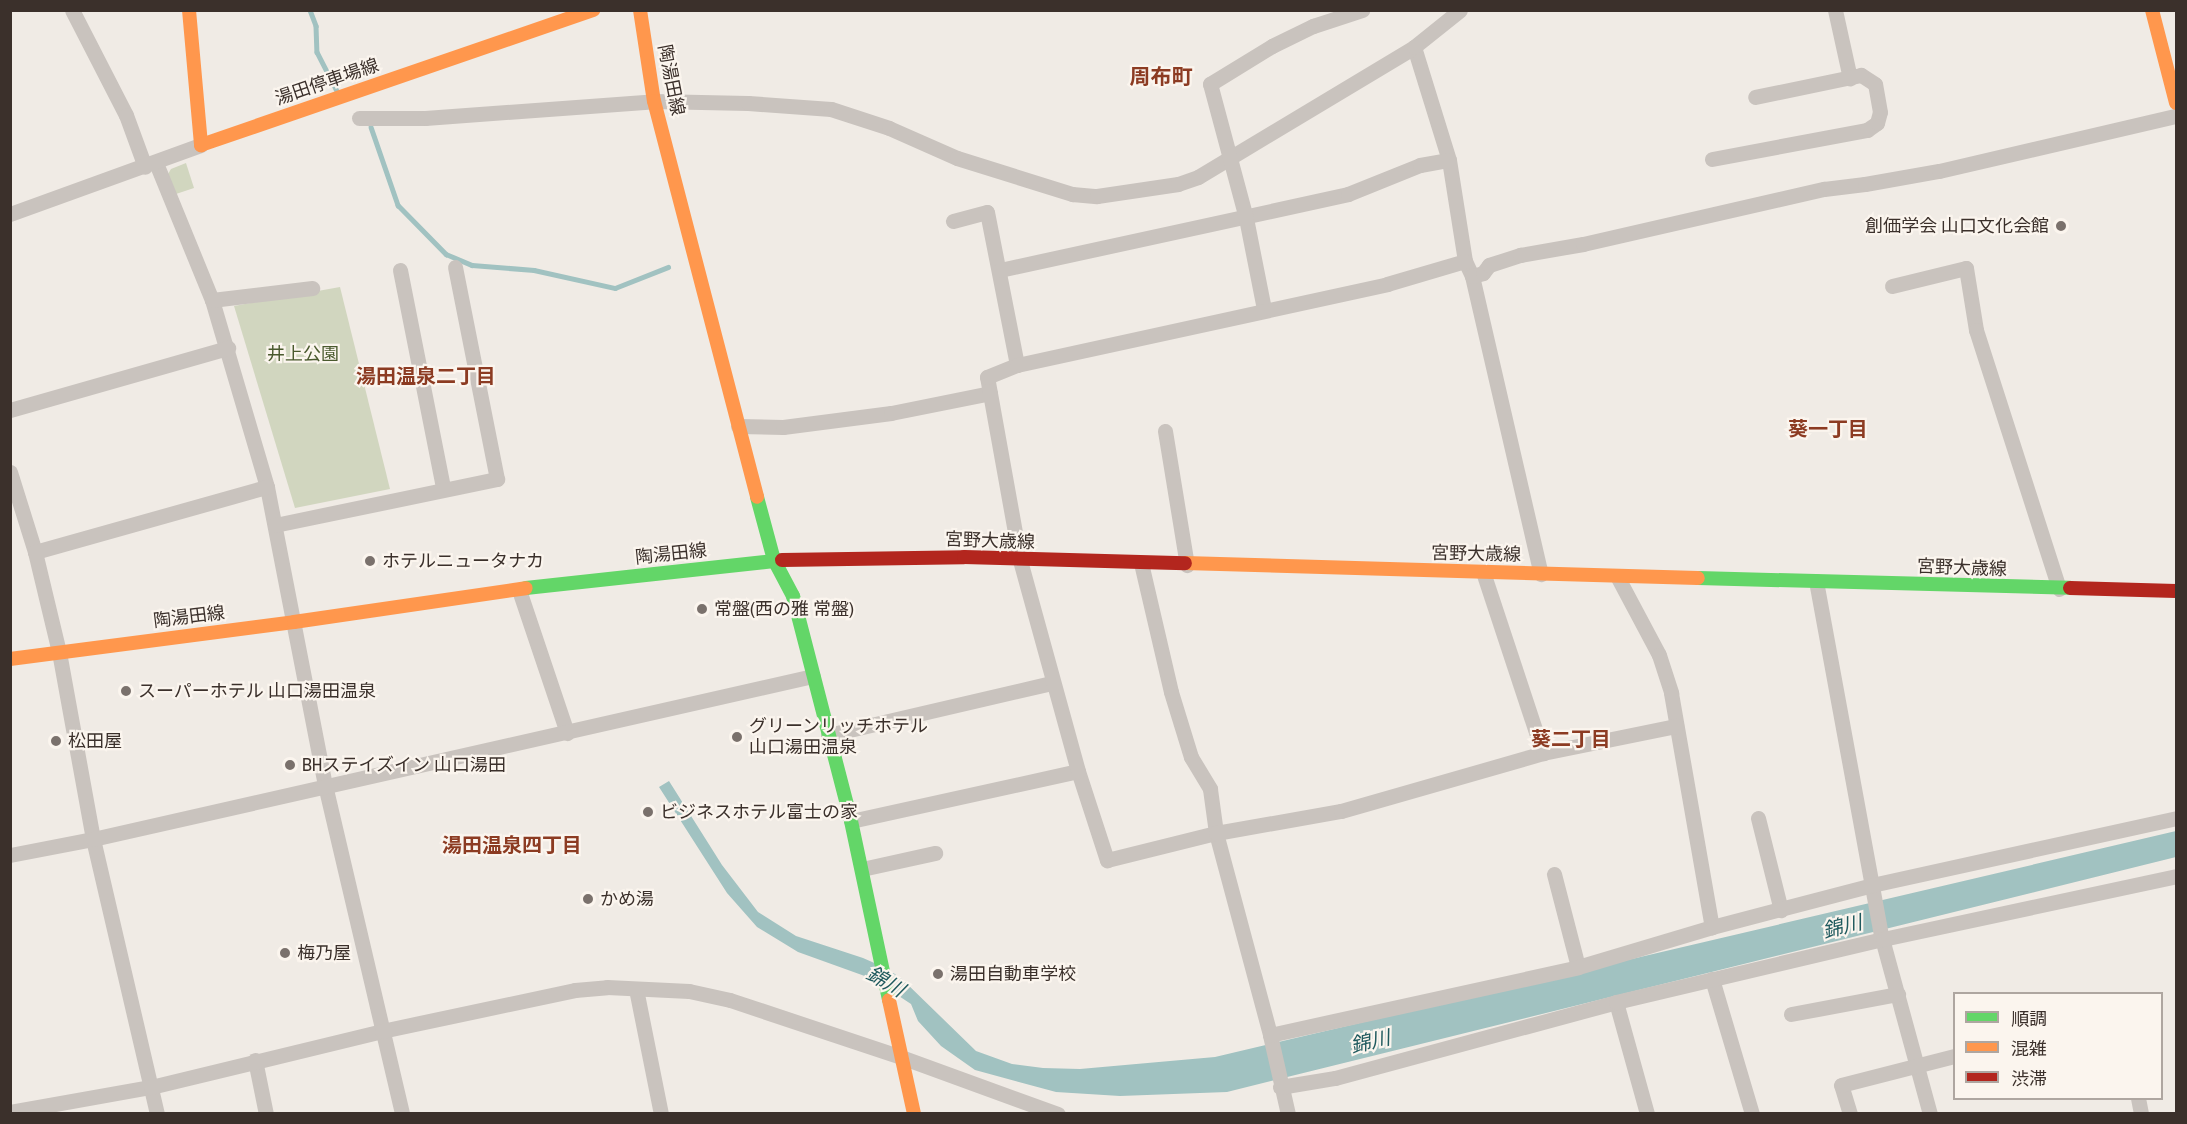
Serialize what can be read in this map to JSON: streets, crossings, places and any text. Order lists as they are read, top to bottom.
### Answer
{
  "streets": {
    "main road": ["陶湯田線", "湯田停車場線", "宮野大歳線"]
  },
  "crossings": [
    ["陶湯田線", "宮野大歳線"]
  ],
  "districts": [
    "周布町",
    "湯田温泉二丁目",
    "葵一丁目",
    "葵二丁目",
    "湯田温泉四丁目"
  ],
  "water": ["錦川"],
  "parks": ["井上公園"],
  "places": [
    "創価学会 山口文化会館",
    "ホテルニュータナカ",
    "常盤(西の雅 常盤)",
    "スーパーホテル 山口湯田温泉",
    "グリーンリッチホテル 山口湯田温泉",
    "松田屋",
    "BHステイズイン 山口湯田",
    "ビジネスホテル富士の家",
    "かめ湯",
    "梅乃屋",
    "湯田自動車学校"
  ],
  "legend": ["順調", "混雑", "渋滞"]
}
